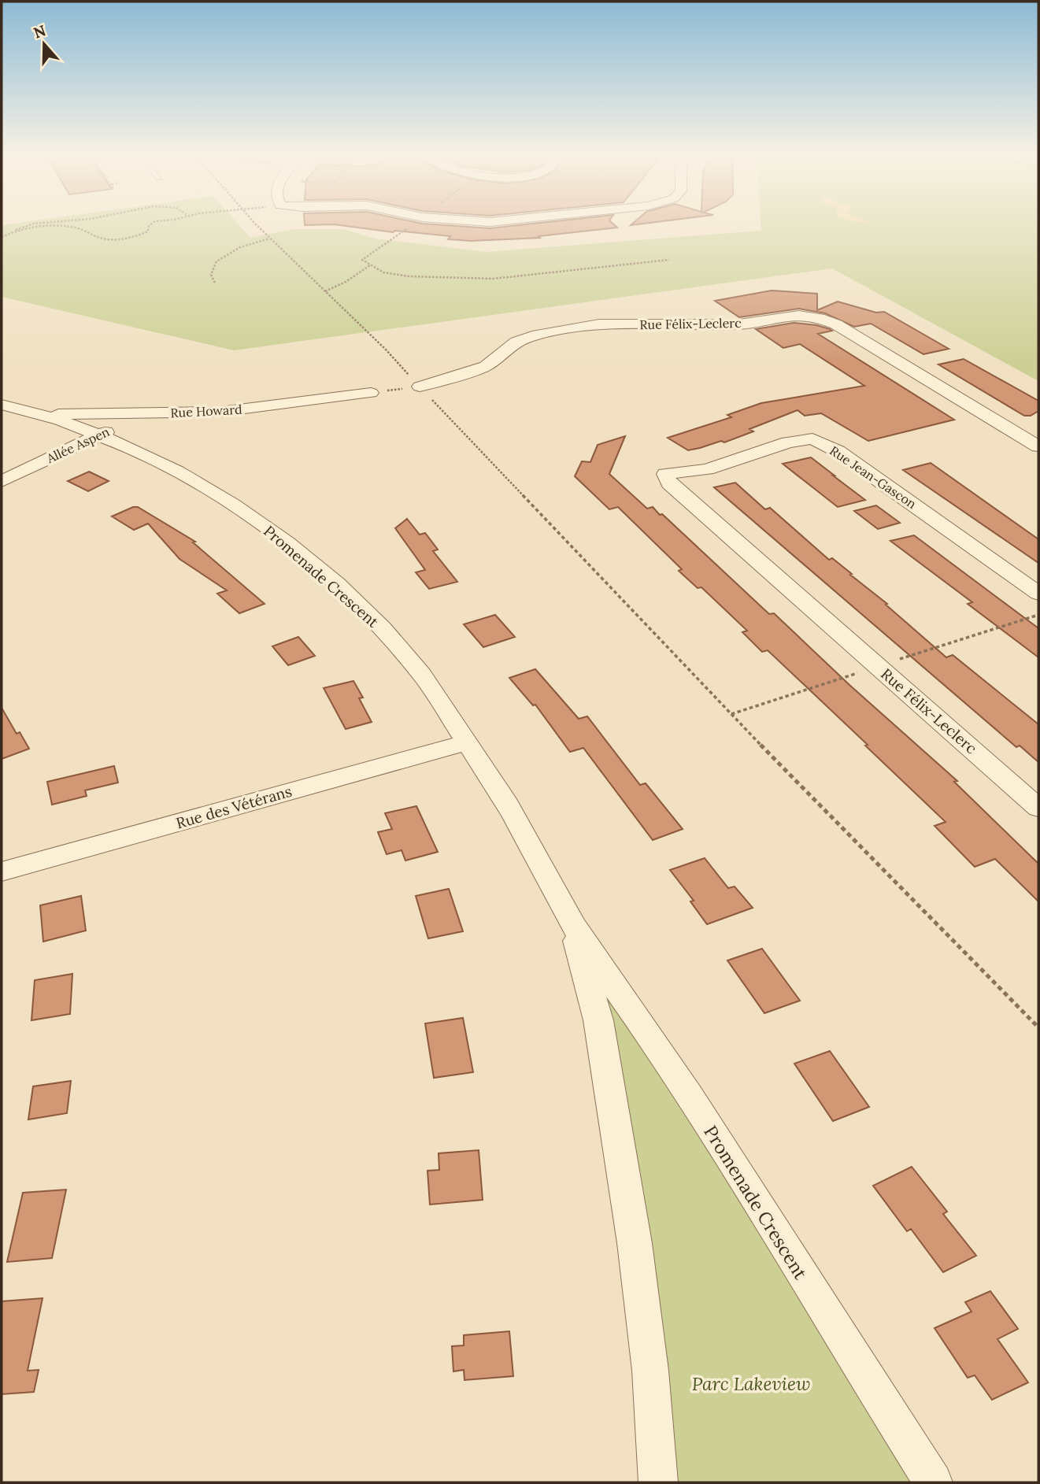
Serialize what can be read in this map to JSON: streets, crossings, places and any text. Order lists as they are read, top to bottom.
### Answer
{
  "streets": {
    "street": [
      "Rue Félix-Leclerc",
      "Rue Howard",
      "Allée Aspen",
      "Rue Jean-Gascon",
      "Promenade Crescent",
      "Rue des Vétérans"
    ]
  },
  "crossings": [
    ["Rue Félix-Leclerc", "Rue Jean-Gascon"],
    ["Rue Howard", "Allée Aspen"],
    ["Rue Howard", "Promenade Crescent"],
    ["Allée Aspen", "Promenade Crescent"],
    ["Promenade Crescent", "Rue des Vétérans"]
  ],
  "parks": ["Parc Lakeview"],
  "north": "top"
}
